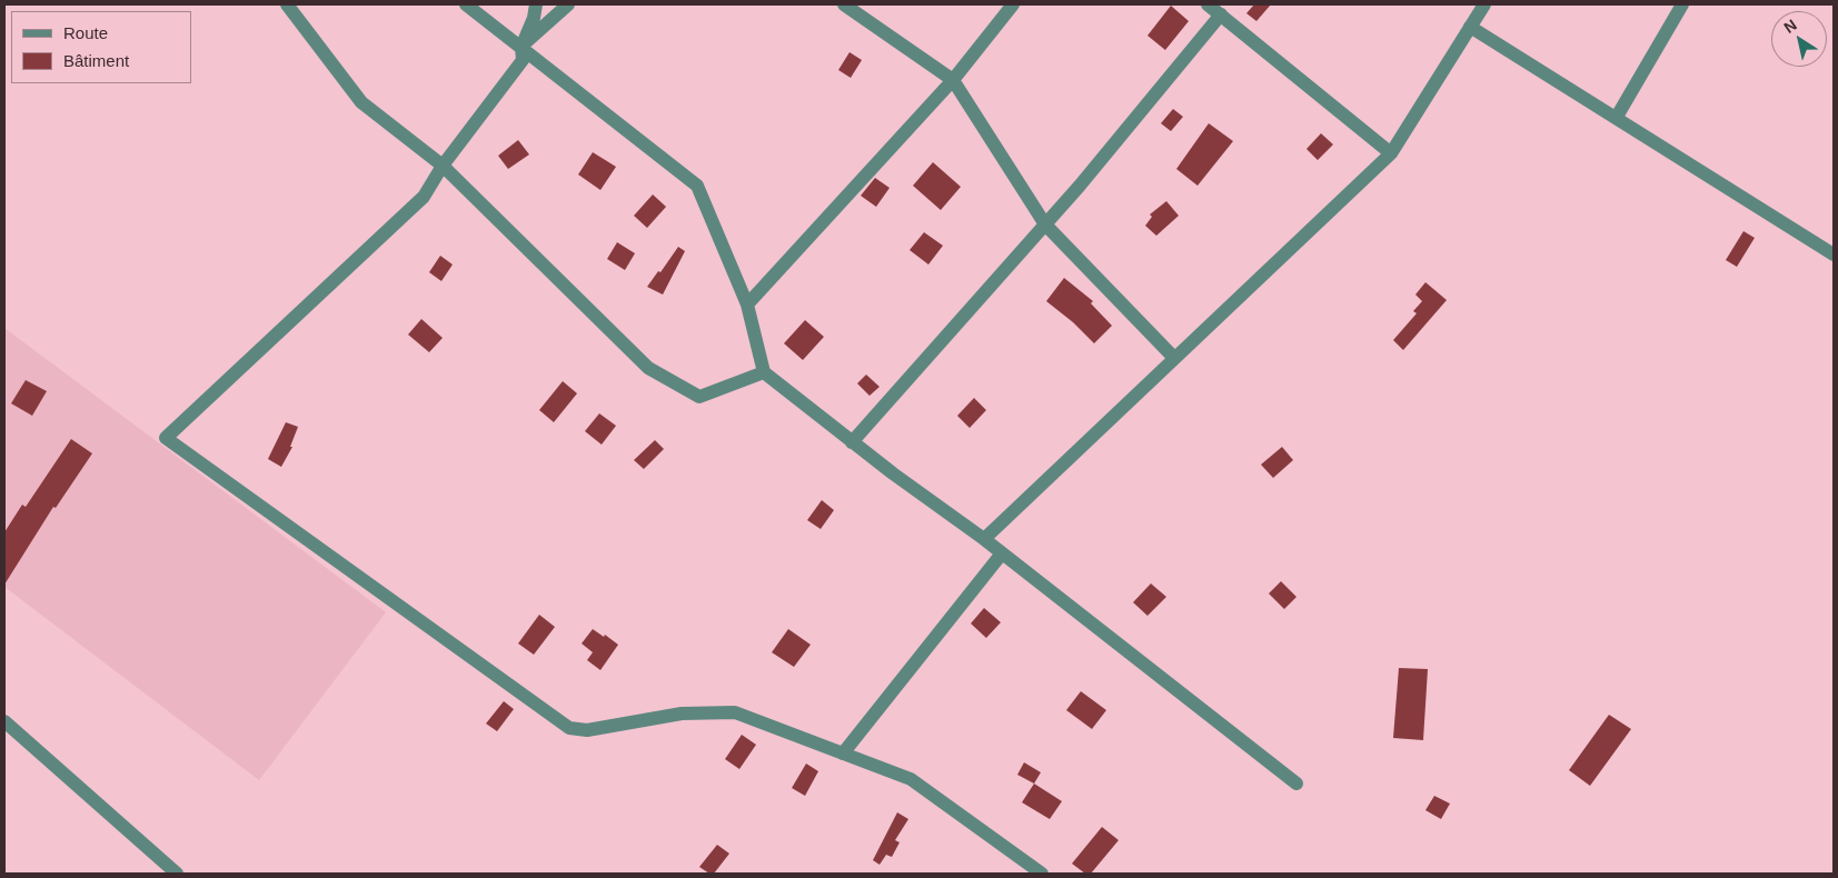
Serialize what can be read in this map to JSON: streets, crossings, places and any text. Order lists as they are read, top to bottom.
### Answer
{
  "legend": ["Route", "Bâtiment"],
  "north": "top left"
}
